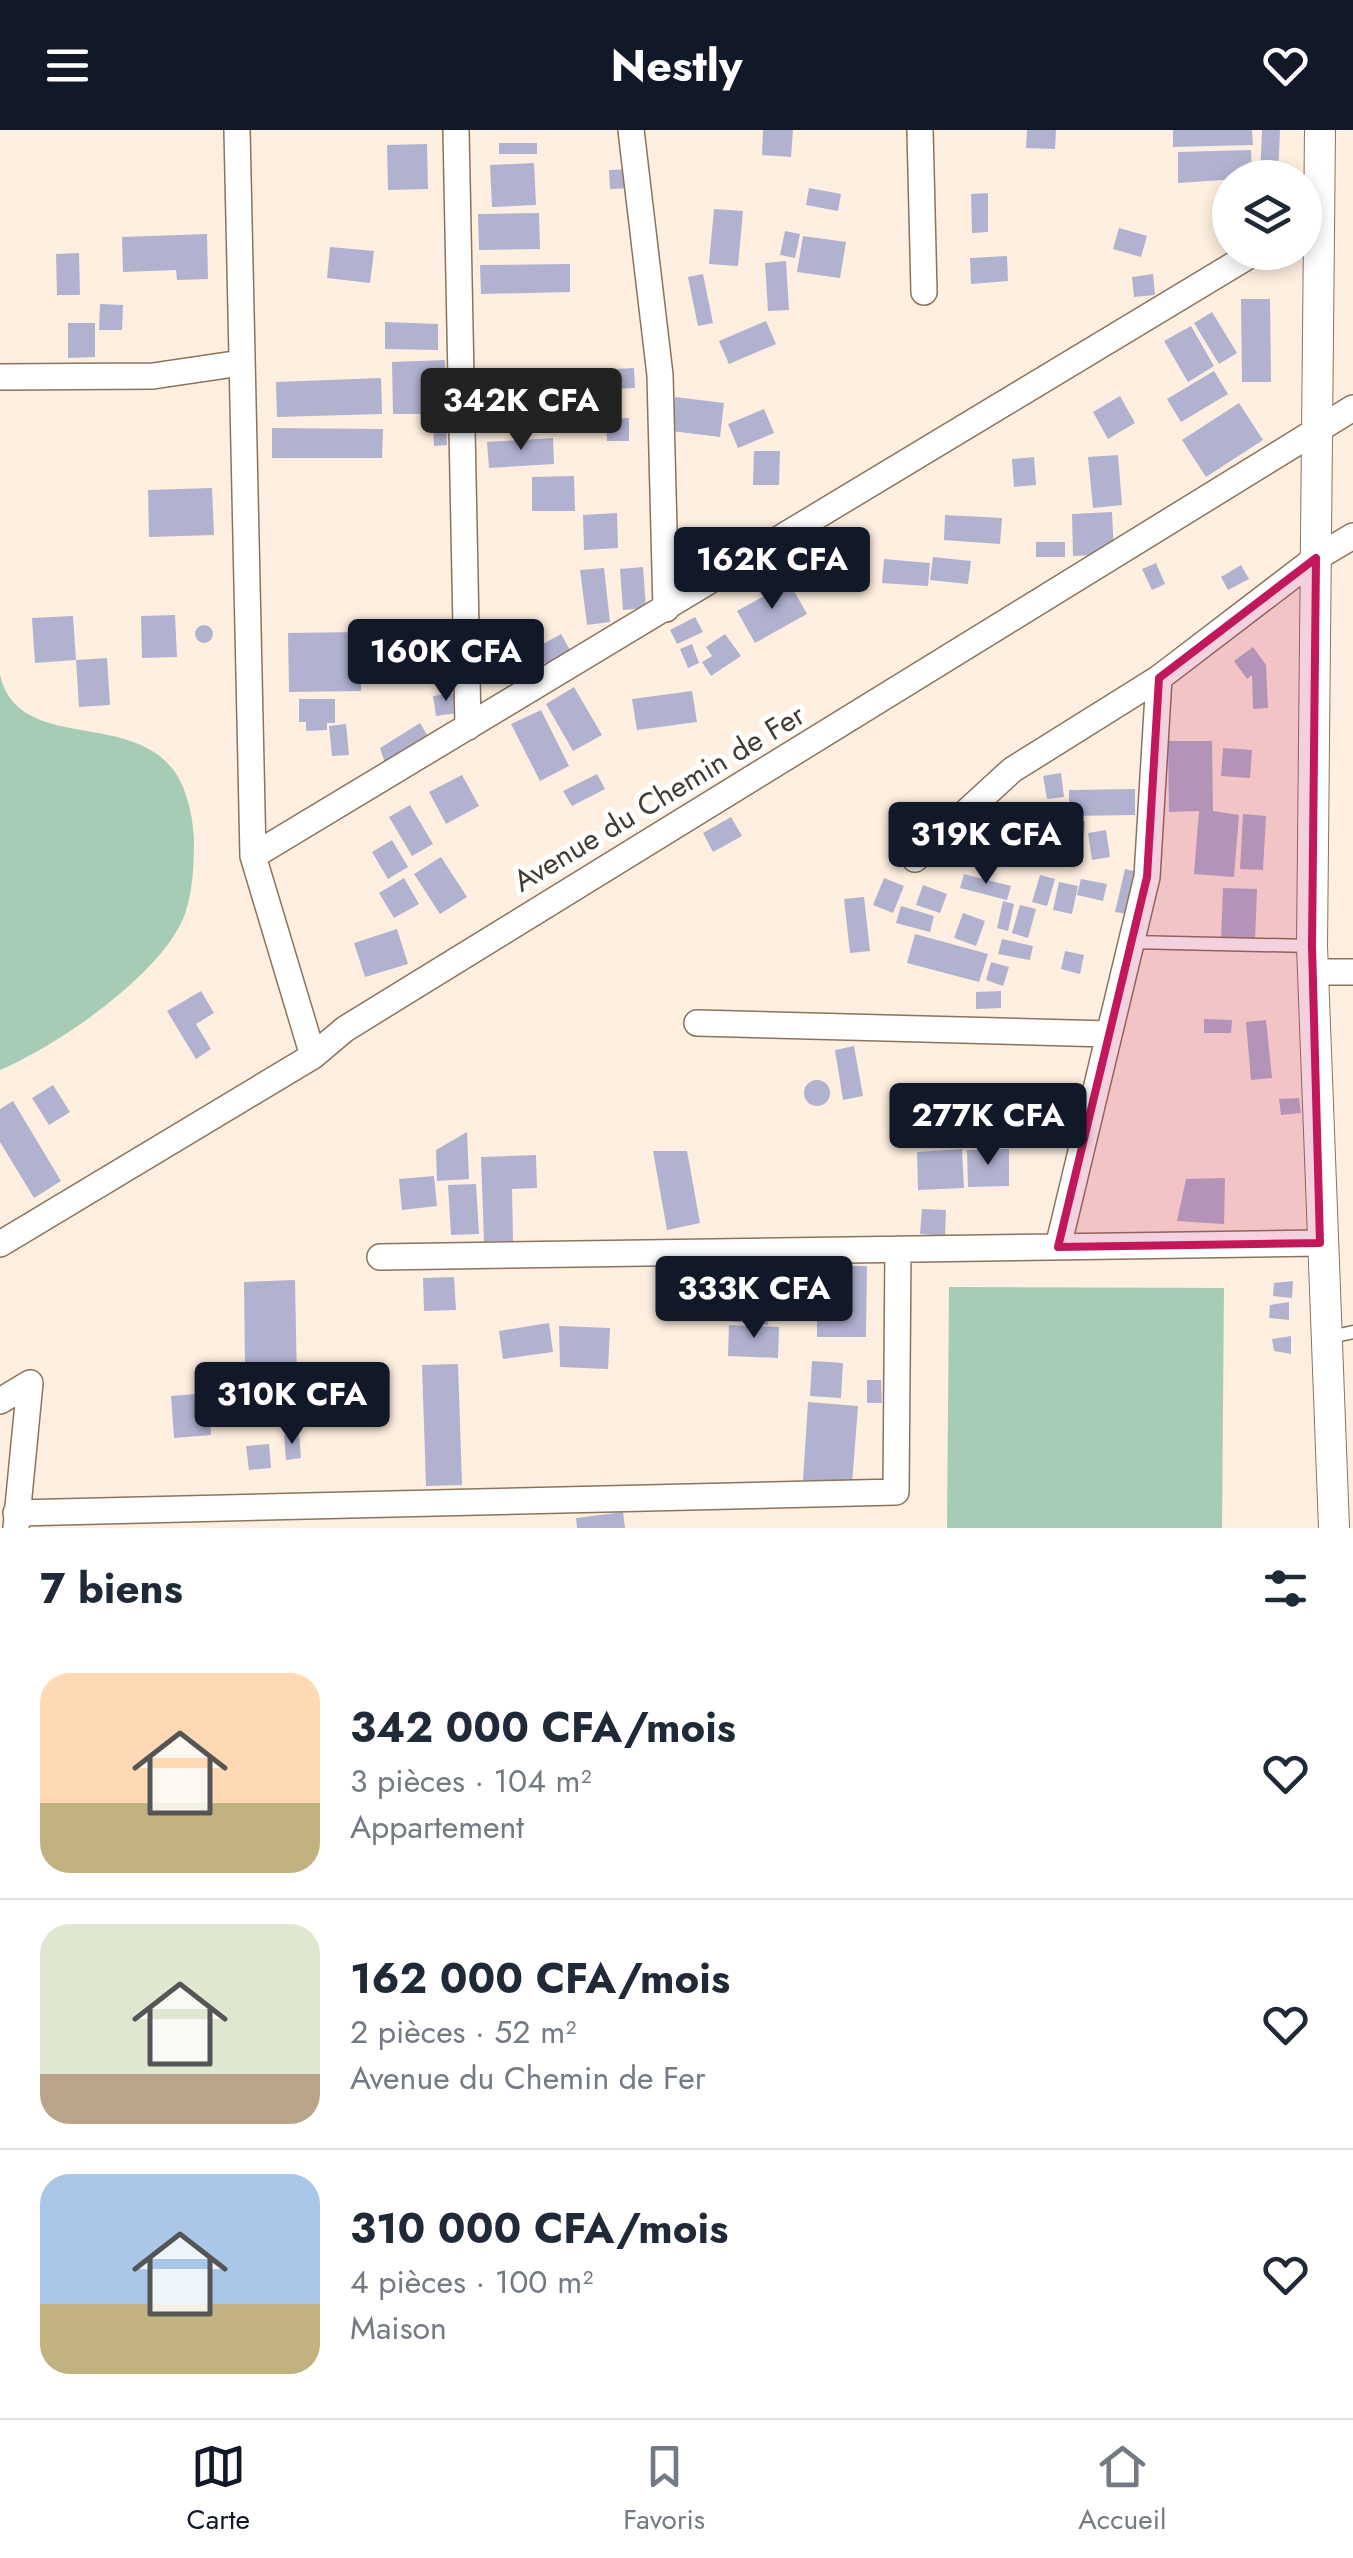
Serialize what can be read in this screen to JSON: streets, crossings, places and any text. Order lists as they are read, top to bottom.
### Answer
{
  "streets": {
    "street": ["Avenue du Chemin de Fer"]
  },
  "page": {
    "header": "Nestly",
    "price": [
      "342K CFA",
      "162K CFA",
      "160K CFA",
      "319K CFA",
      "277K CFA",
      "333K CFA",
      "310K CFA"
    ],
    "heading": "7 biens",
    "list": [
      {
        "name": "342 000 CFA/mois",
        "note": "3 pièces · 104 m² · Appartement"
      },
      {
        "name": "162 000 CFA/mois",
        "note": "2 pièces · 52 m² · Avenue du Chemin de Fer"
      },
      {
        "name": "310 000 CFA/mois",
        "note": "4 pièces · 100 m² · Maison"
      }
    ],
    "tabs": ["Carte", "Favoris", "Accueil"]
  }
}
